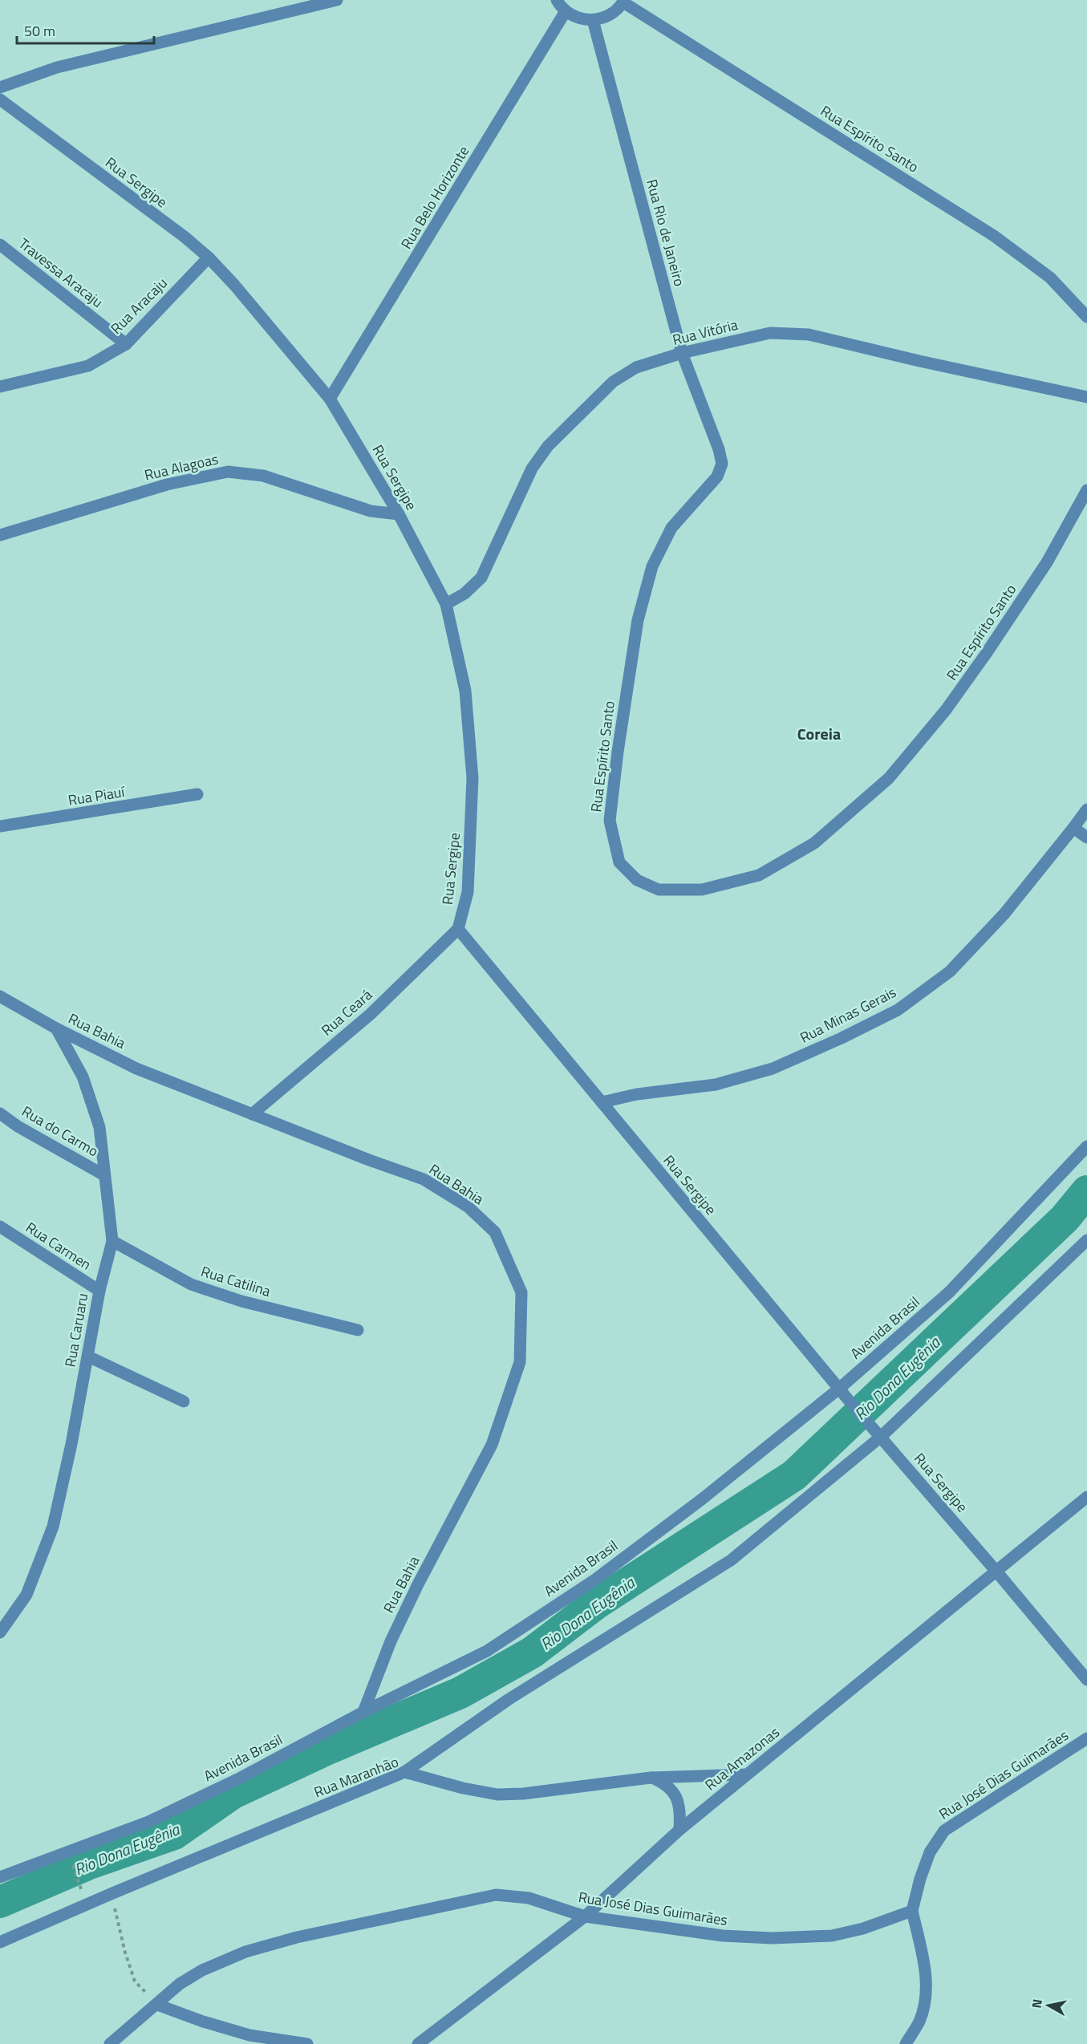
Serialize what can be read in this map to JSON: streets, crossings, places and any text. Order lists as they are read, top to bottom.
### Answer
{
  "streets": {
    "street": [
      "Rua Espírito Santo",
      "Rua Sergipe",
      "Rua Belo Horizonte",
      "Rua Rio de Janeiro",
      "Travessa Aracaju",
      "Rua Aracaju",
      "Rua Vitória",
      "Rua Alagoas",
      "Rua Piauí",
      "Rua Ceará",
      "Rua Minas Gerais",
      "Rua Bahia",
      "Rua do Carmo",
      "Rua Carmen",
      "Rua Catilina",
      "Avenida Brasil",
      "Rua Caruaru",
      "Rua Amazonas",
      "Rua José Dias Guimarães",
      "Rua Maranhão"
    ]
  },
  "crossings": [
    ["Rua Espírito Santo", "Rua Rio de Janeiro"],
    ["Rua Sergipe", "Rua Belo Horizonte"],
    ["Rua Sergipe", "Rua Aracaju"],
    ["Rua Sergipe", "Rua Vitória"],
    ["Rua Sergipe", "Rua Alagoas"],
    ["Rua Sergipe", "Rua Ceará"],
    ["Rua Sergipe", "Rua Minas Gerais"],
    ["Rua Sergipe", "Avenida Brasil"],
    ["Rua Sergipe", "Rua Amazonas"],
    ["Rua Rio de Janeiro", "Rua Vitória"],
    ["Travessa Aracaju", "Rua Aracaju"],
    ["Rua Ceará", "Rua Bahia"],
    ["Rua Bahia", "Avenida Brasil"],
    ["Rua Bahia", "Rua Caruaru"],
    ["Rua do Carmo", "Rua Caruaru"],
    ["Rua Carmen", "Rua Caruaru"],
    ["Rua Catilina", "Rua Caruaru"],
    ["Rua Amazonas", "Rua José Dias Guimarães"],
    ["Rua Amazonas", "Rua Maranhão"]
  ],
  "districts": ["Coreia"],
  "water": ["Rio Dona Eugênia"],
  "scale_bar": "50 m",
  "north": "left"
}
